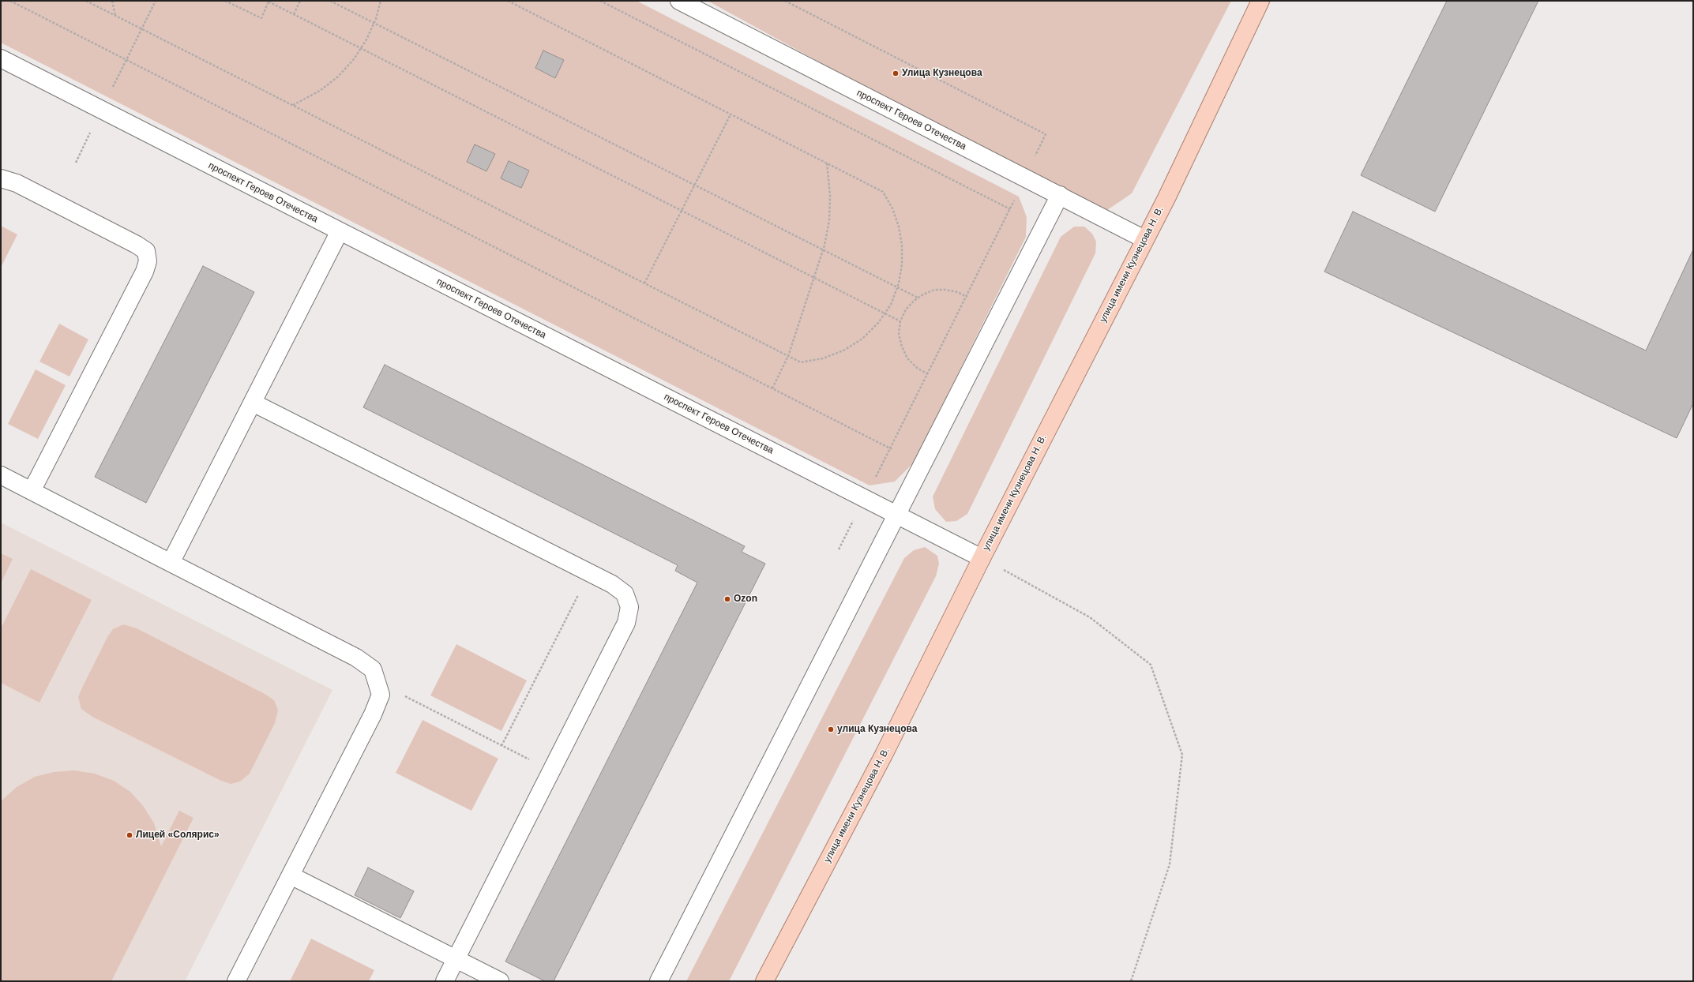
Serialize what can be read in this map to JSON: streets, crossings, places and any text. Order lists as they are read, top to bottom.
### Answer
{
  "streets": {
    "main road": ["улица имени Кузнецова Н. В."],
    "street": ["проспект Героев Отечества"]
  },
  "crossings": [
    ["проспект Героев Отечества", "улица имени Кузнецова Н. В."]
  ],
  "places": [
    "Улица Кузнецова",
    "Ozon",
    "улица Кузнецова",
    "Лицей «Солярис»"
  ]
}
